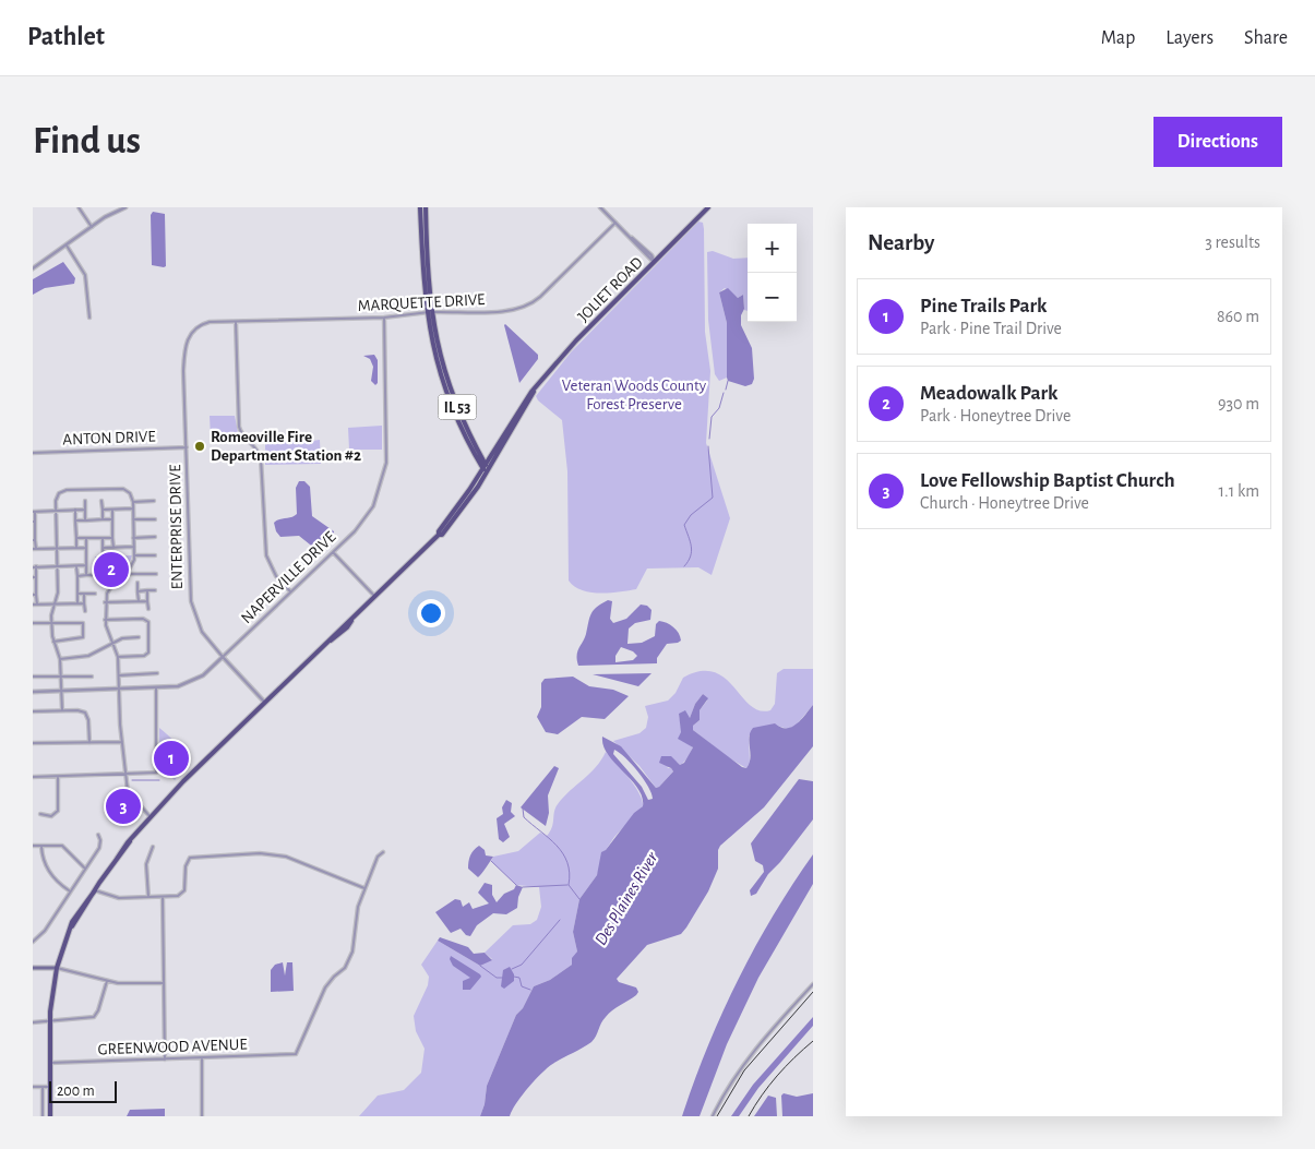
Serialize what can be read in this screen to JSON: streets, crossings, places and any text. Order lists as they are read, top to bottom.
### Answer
{
  "streets": {
    "main road": ["JOLIET ROAD", "IL 53"],
    "street": [
      "MARQUETTE DRIVE",
      "ANTON DRIVE",
      "ENTERPRISE DRIVE",
      "NAPERVILLE DRIVE",
      "GREENWOOD AVENUE"
    ]
  },
  "crossings": [
    ["JOLIET ROAD", "IL 53"],
    ["MARQUETTE DRIVE", "IL 53"],
    ["MARQUETTE DRIVE", "ENTERPRISE DRIVE"],
    ["MARQUETTE DRIVE", "NAPERVILLE DRIVE"],
    ["ANTON DRIVE", "ENTERPRISE DRIVE"],
    ["ENTERPRISE DRIVE", "NAPERVILLE DRIVE"]
  ],
  "water": ["Des Plaines River"],
  "parks": ["Veteran Woods County Forest Preserve"],
  "places": ["Romeoville Fire Department Station #2"],
  "scale_bar": "200 m",
  "page": {
    "header": "Pathlet",
    "nav": ["Map", "Layers", "Share"],
    "buttons": "Directions",
    "title": "Find us",
    "heading": ["Nearby", "3 results"],
    "map_buttons": ["+", "−"],
    "list": [
      {
        "mark": "1",
        "name": "Pine Trails Park",
        "note": "Park · Pine Trail Drive",
        "value": "860 m"
      },
      {
        "mark": "2",
        "name": "Meadowalk Park",
        "note": "Park · Honeytree Drive",
        "value": "930 m"
      },
      {
        "mark": "3",
        "name": "Love Fellowship Baptist Church",
        "note": "Church · Honeytree Drive",
        "value": "1.1 km"
      }
    ],
    "pins": ["2", "1", "3"],
    "scale": "200 m"
  }
}
